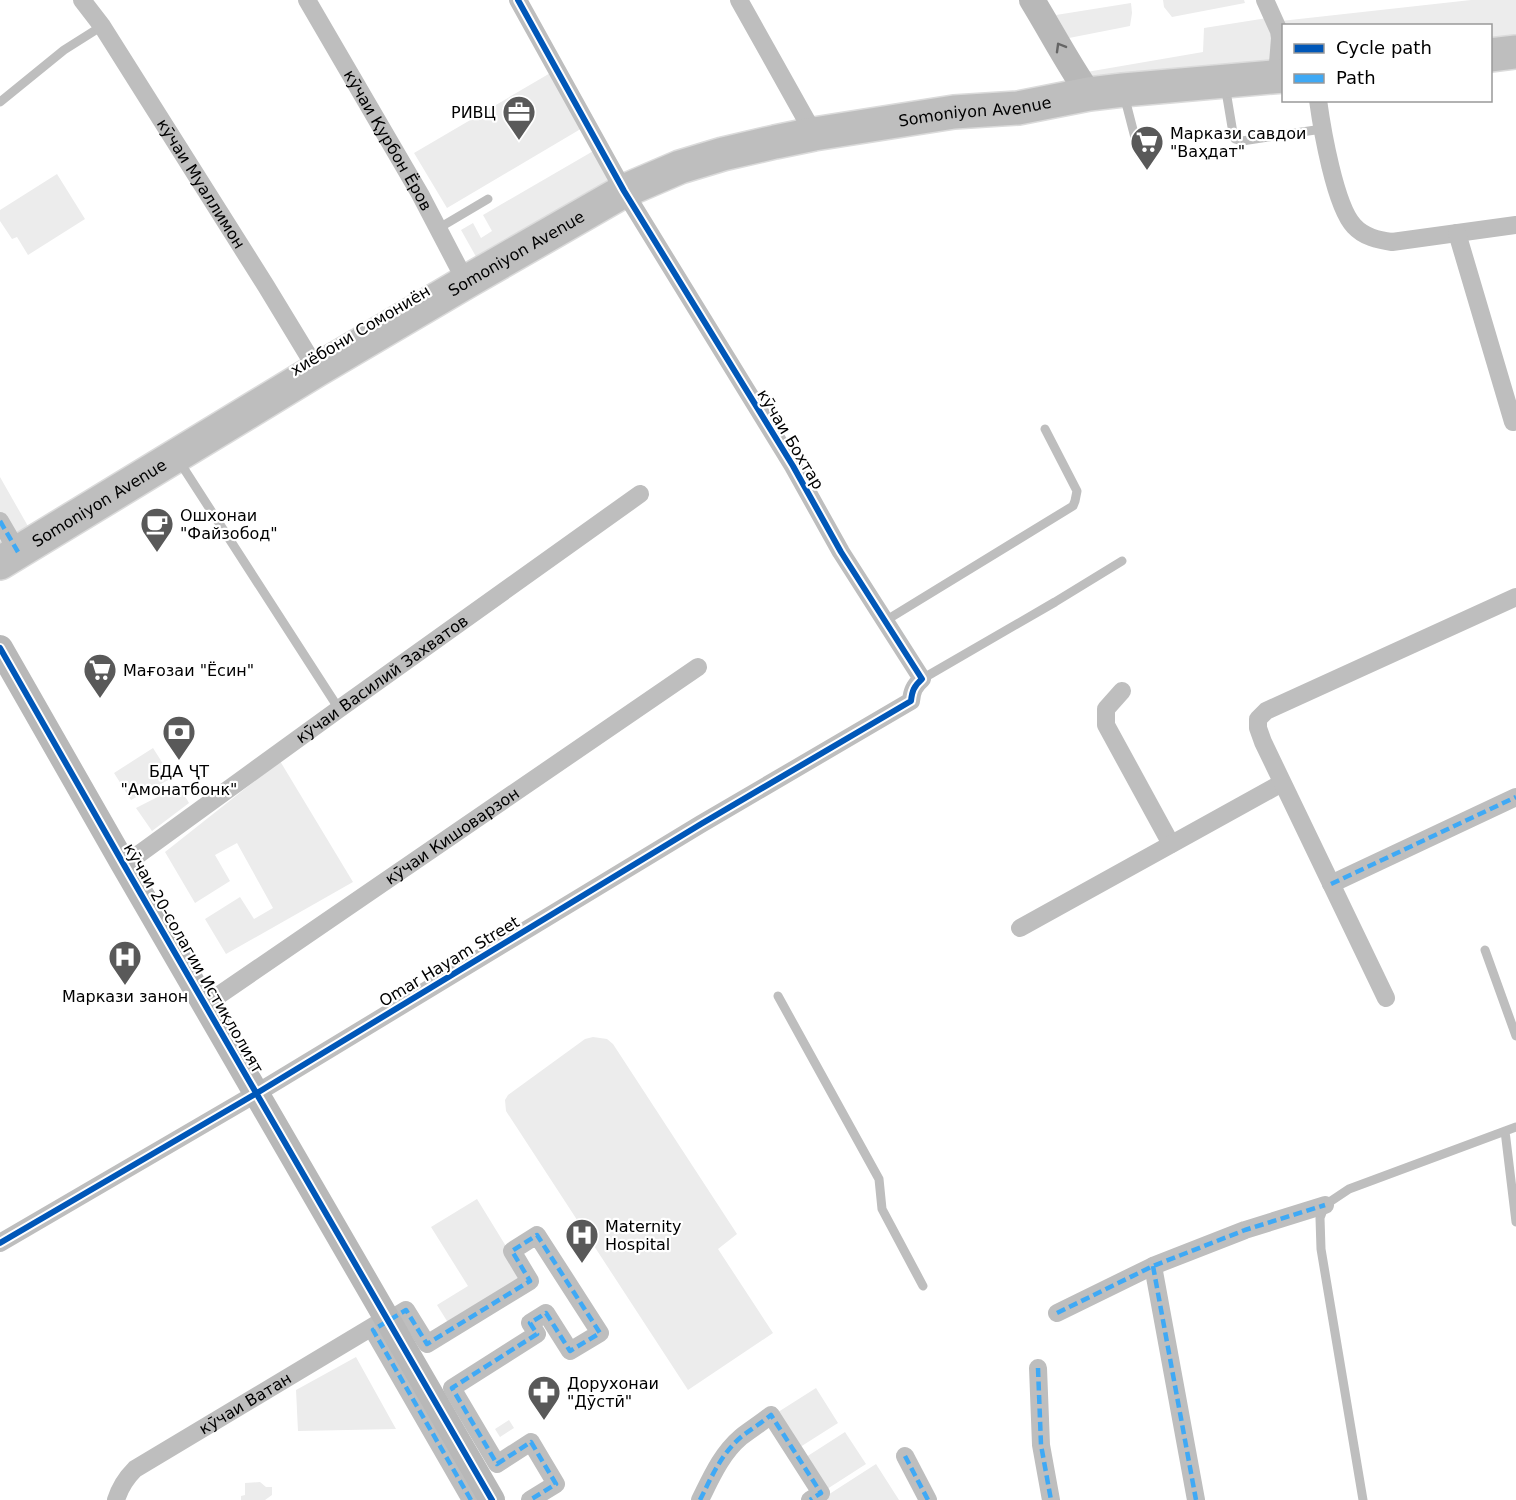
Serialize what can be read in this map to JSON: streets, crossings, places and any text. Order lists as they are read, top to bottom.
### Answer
{
  "streets": {
    "highway": ["Somoniyon Avenue"],
    "street": [
      "кӯчаи Қурбон Ёров",
      "кӯчаи Муаллимон",
      "кӯчаи Бохтар",
      "кӯчаи Василий Захватов",
      "кӯчаи Кишоварзон",
      "кӯчаи 20-солагии Истиқлолият",
      "Omar Hayam Street",
      "кӯчаи Ватан"
    ]
  },
  "crossings": [
    ["Somoniyon Avenue", "кӯчаи Қурбон Ёров"],
    ["Somoniyon Avenue", "кӯчаи Муаллимон"],
    ["Somoniyon Avenue", "кӯчаи Бохтар"],
    ["кӯчаи Бохтар", "Omar Hayam Street"],
    ["кӯчаи Василий Захватов", "кӯчаи 20-солагии Истиқлолият"],
    ["кӯчаи Кишоварзон", "кӯчаи 20-солагии Истиқлолият"],
    ["кӯчаи 20-солагии Истиқлолият", "Omar Hayam Street"],
    ["кӯчаи 20-солагии Истиқлолият", "кӯчаи Ватан"]
  ],
  "places": {
    "office": ["РИВЦ"],
    "supermarket": ["Маркази савдои \"Ваҳдат\"", "Мағозаи \"Ёсин\""],
    "cafe": ["Ошхонаи \"Файзобод\""],
    "bank": ["БДА ҶТ \"Амонатбонк\""],
    "hospital": ["Маркази занон", "Maternity Hospital"],
    "pharmacy": ["Дорухонаи \"Дӯстӣ\""]
  },
  "legend": ["Cycle path", "Path"]
}
